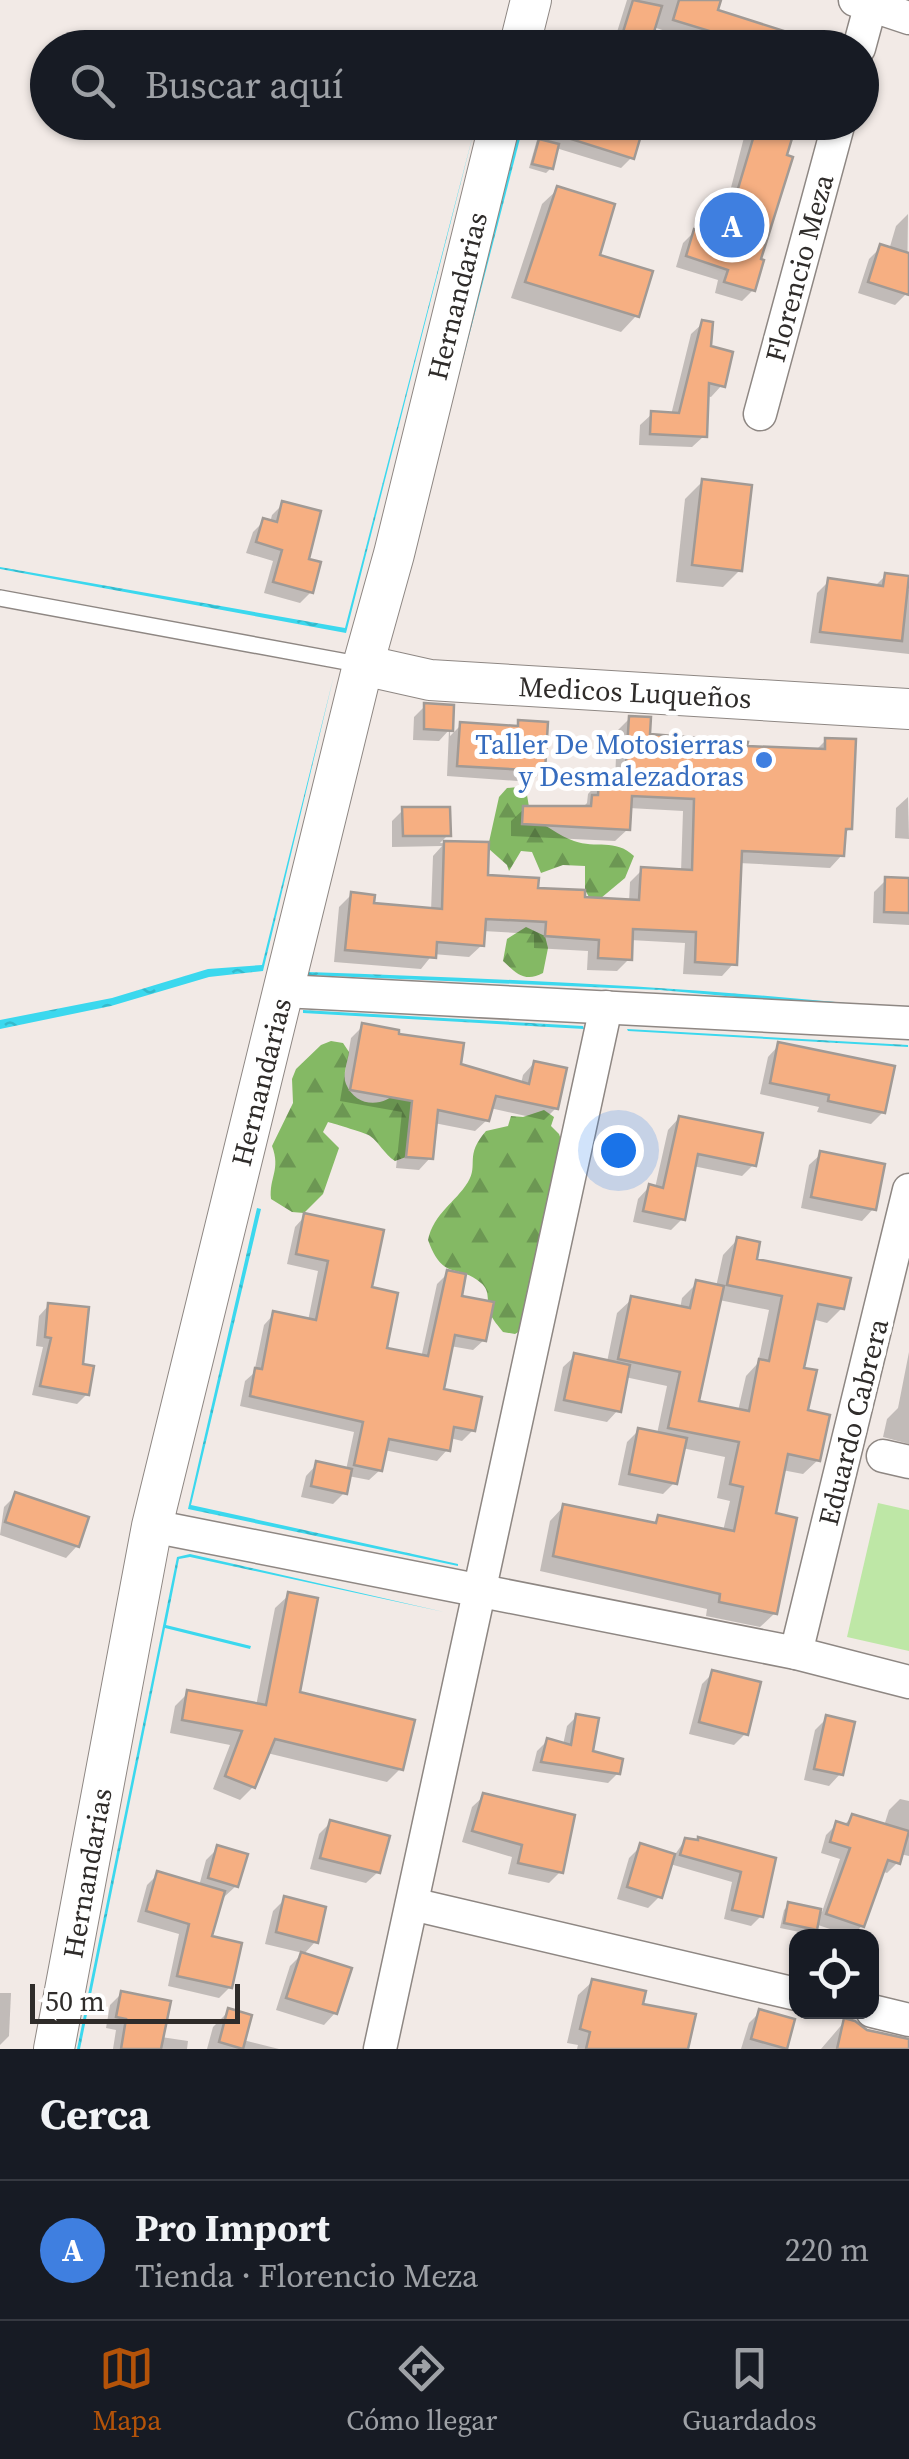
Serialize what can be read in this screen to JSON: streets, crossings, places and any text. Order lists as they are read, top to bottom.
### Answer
{
  "streets": {
    "street": [
      "Florencio Meza",
      "Hernandarias",
      "Medicos Luqueños",
      "Eduardo Cabrera"
    ]
  },
  "crossings": [
    ["Hernandarias", "Medicos Luqueños"]
  ],
  "places": ["Taller De Motosierras y Desmalezadoras"],
  "scale_bar": "50 m",
  "page": {
    "search": "Buscar aquí",
    "pins": "A",
    "scale": "50 m",
    "heading": "Cerca",
    "list": [
      {
        "mark": "A",
        "name": "Pro Import",
        "note": "Tienda · Florencio Meza",
        "value": "220 m"
      }
    ],
    "nav": ["Mapa", "Cómo llegar", "Guardados"]
  }
}
